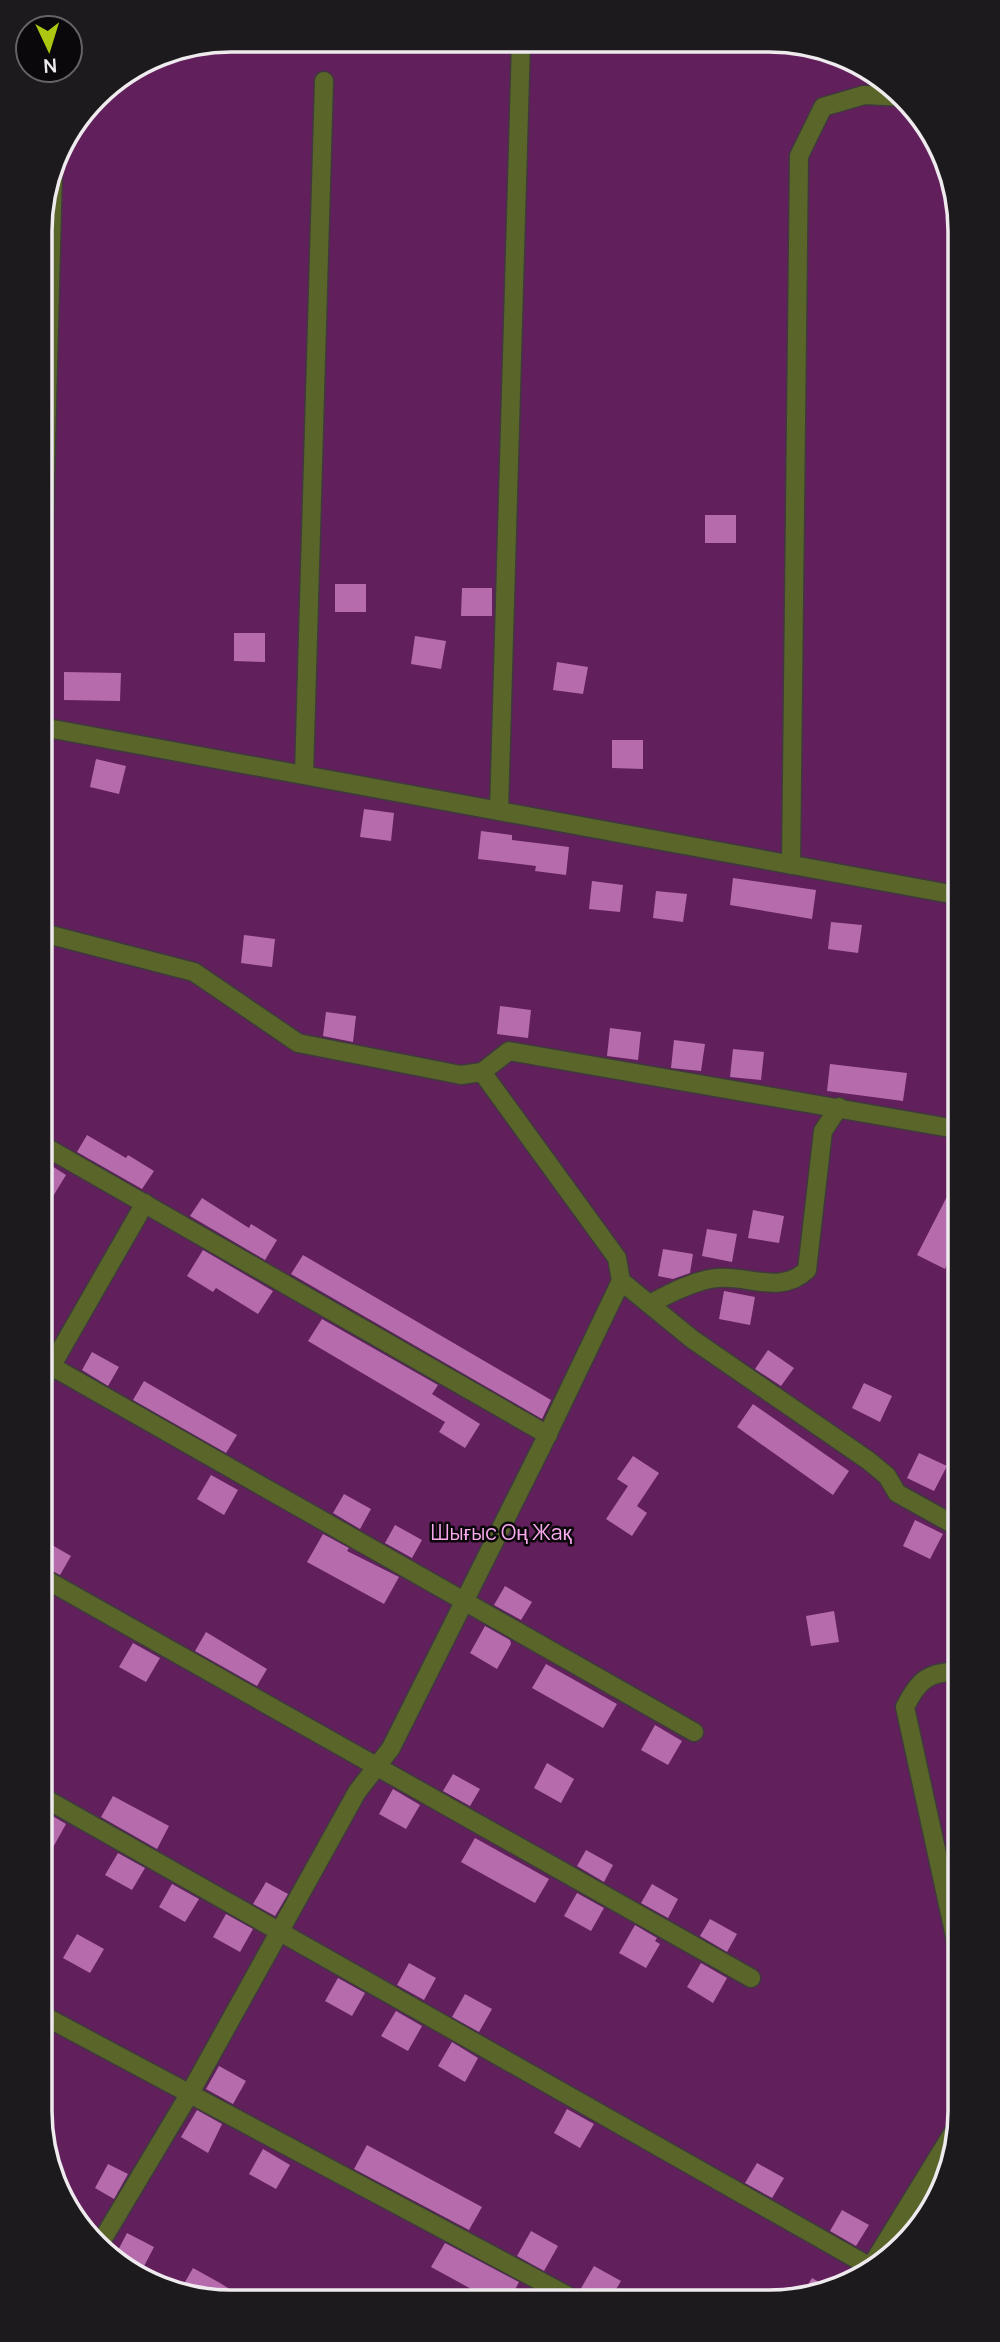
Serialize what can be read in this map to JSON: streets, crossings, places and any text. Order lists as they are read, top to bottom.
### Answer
{
  "parks": ["Шығыс Оң Жақ"],
  "north": "bottom"
}
